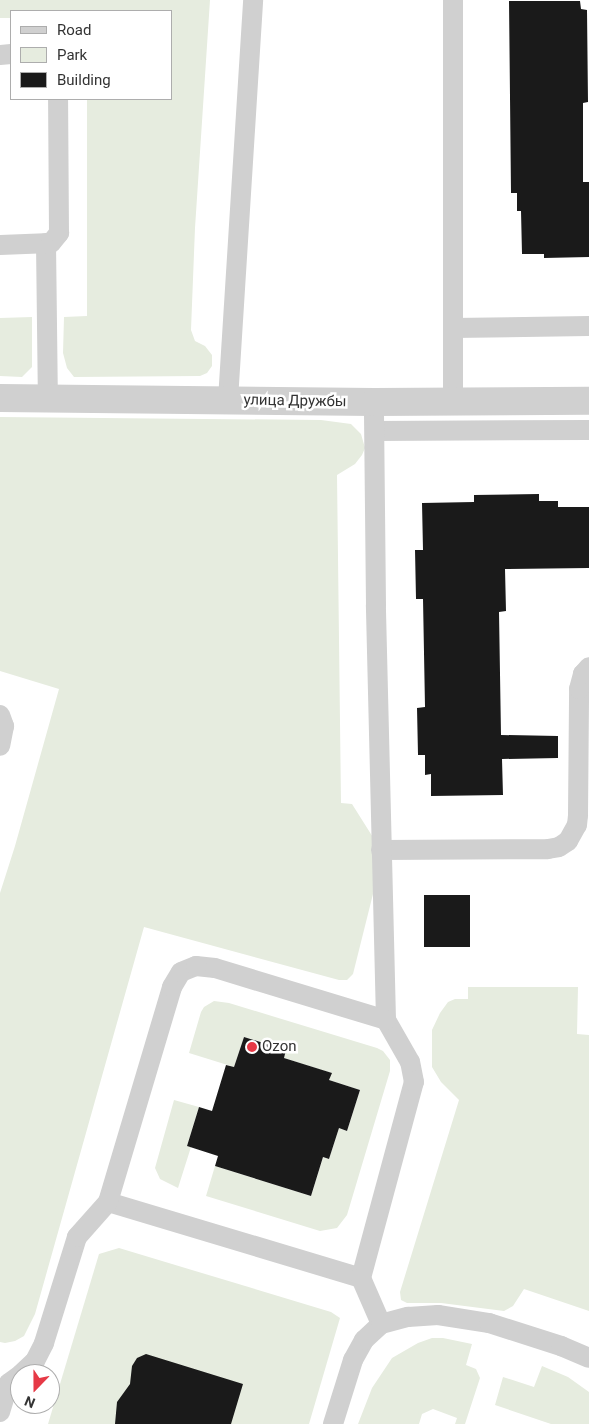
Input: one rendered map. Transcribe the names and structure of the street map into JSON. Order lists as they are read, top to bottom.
{
  "streets": {
    "street": ["улица Дружбы"]
  },
  "places": ["Ozon"],
  "legend": ["Road", "Park", "Building"],
  "north": "bottom"
}
